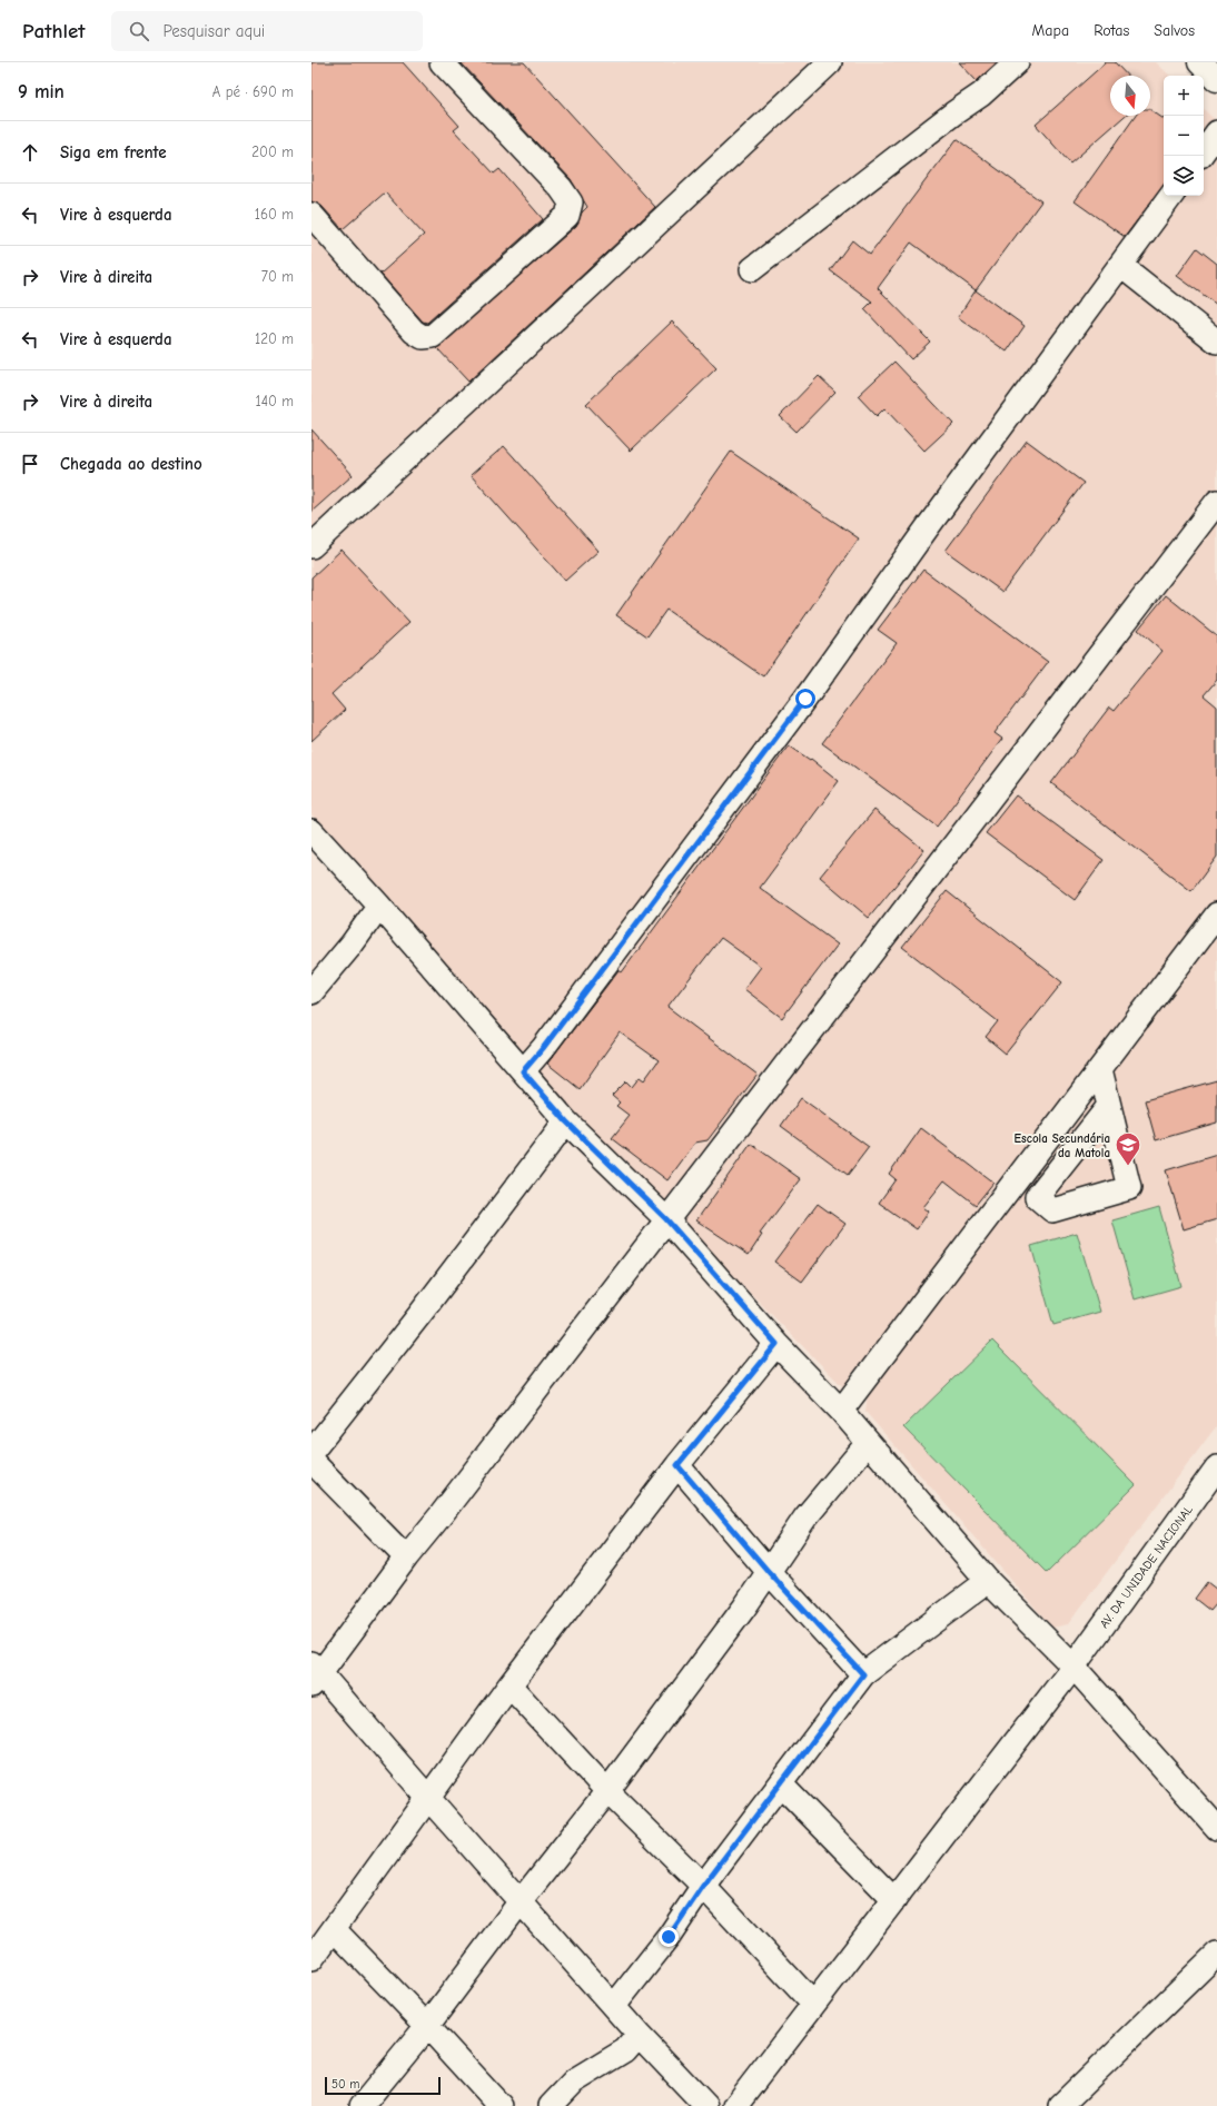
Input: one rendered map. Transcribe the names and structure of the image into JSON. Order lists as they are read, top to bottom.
{
  "streets": {
    "street": ["AV. DA UNIDADE NACIONAL"]
  },
  "places": {
    "school or university": ["Escola Secundária da Matola"]
  },
  "scale_bar": "50 m",
  "north": "bottom",
  "page": {
    "header": "Pathlet",
    "search": "Pesquisar aqui",
    "nav": ["Mapa", "Rotas", "Salvos"],
    "heading": ["9 min", "A pé · 690 m"],
    "map_buttons": ["+", "−"],
    "list": [
      ["Siga em frente", "200 m"],
      ["Vire à esquerda", "160 m"],
      ["Vire à direita", "70 m"],
      ["Vire à esquerda", "120 m"],
      ["Vire à direita", "140 m"],
      "Chegada ao destino"
    ],
    "scale": "50 m"
  }
}
